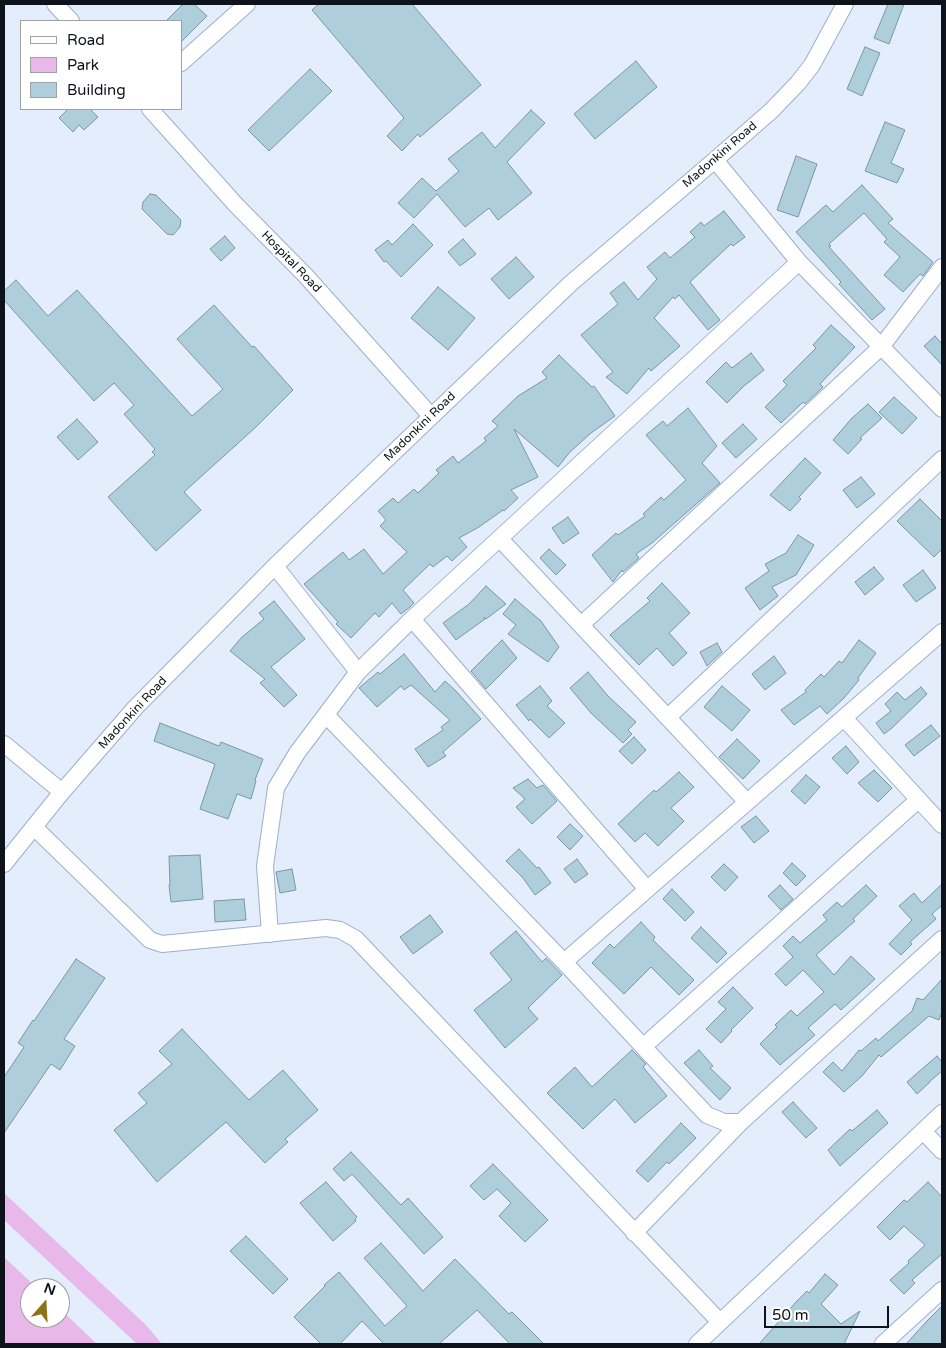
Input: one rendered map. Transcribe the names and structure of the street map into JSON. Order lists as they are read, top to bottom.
{
  "streets": {
    "street": ["Madonkini Road", "Hospital Road"]
  },
  "crossings": [
    ["Madonkini Road", "Hospital Road"]
  ],
  "legend": ["Road", "Park", "Building"],
  "scale_bar": "50 m",
  "north": "top"
}
